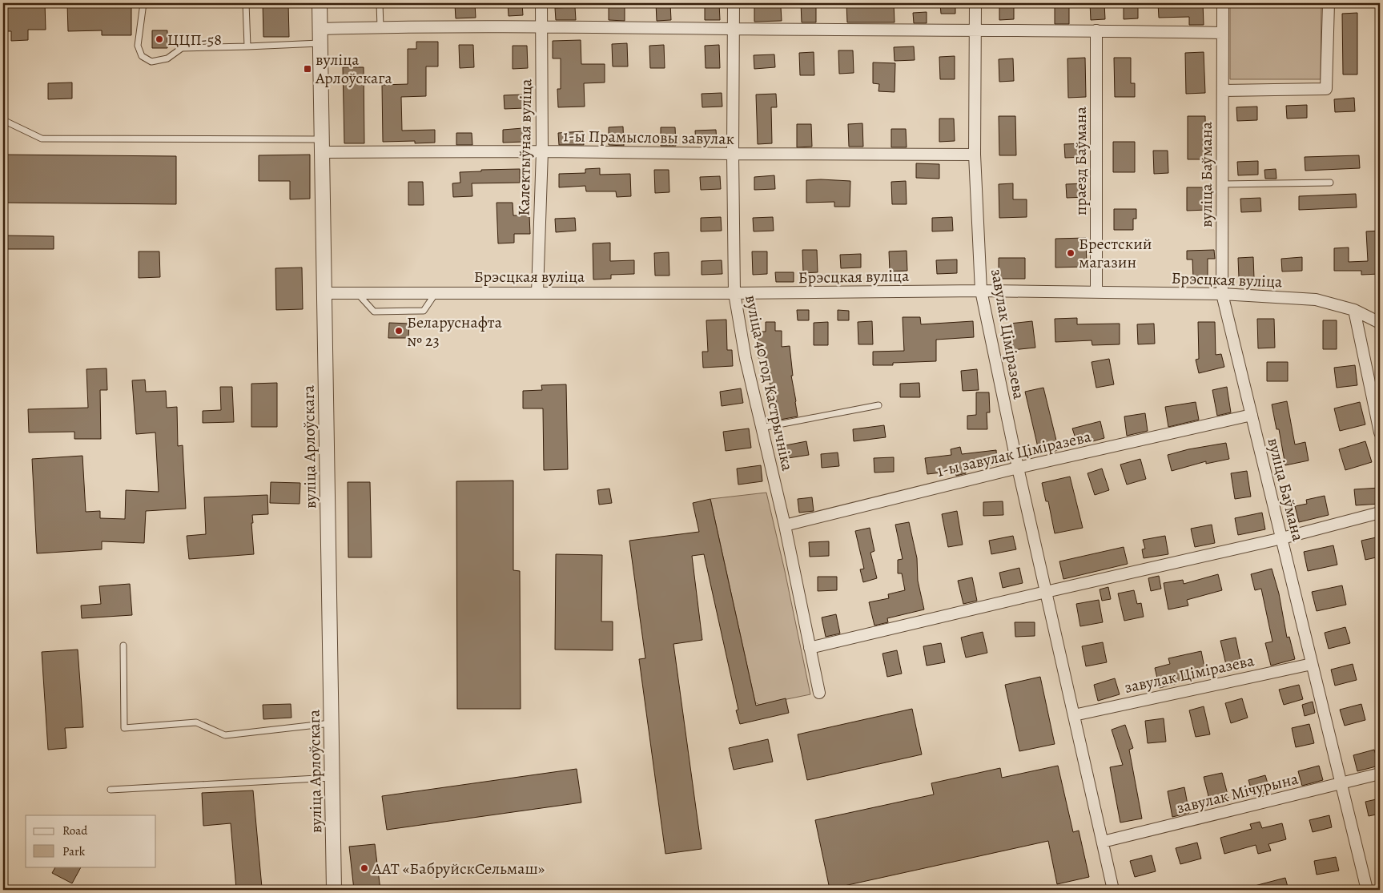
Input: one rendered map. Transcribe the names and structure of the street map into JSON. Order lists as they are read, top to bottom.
{
  "streets": {
    "street": [
      "1-ы Прамысловы завулак",
      "Калектыўная вуліца",
      "праезд Баўмана",
      "вуліца Баўмана",
      "Брэсцкая вуліца",
      "завулак Ціміразева",
      "вуліца 40 год Кастрычніка",
      "вуліца Арлоўскага",
      "1-ы завулак Ціміразева",
      "завулак Мічурына"
    ]
  },
  "crossings": [
    ["1-ы Прамысловы завулак", "Калектыўная вуліца"],
    ["1-ы Прамысловы завулак", "завулак Ціміразева"],
    ["1-ы Прамысловы завулак", "вуліца 40 год Кастрычніка"],
    ["1-ы Прамысловы завулак", "вуліца Арлоўскага"],
    ["Калектыўная вуліца", "Брэсцкая вуліца"],
    ["праезд Баўмана", "Брэсцкая вуліца"],
    ["вуліца Баўмана", "Брэсцкая вуліца"],
    ["вуліца Баўмана", "завулак Ціміразева"],
    ["вуліца Баўмана", "1-ы завулак Ціміразева"],
    ["вуліца Баўмана", "завулак Мічурына"],
    ["Брэсцкая вуліца", "завулак Ціміразева"],
    ["Брэсцкая вуліца", "вуліца 40 год Кастрычніка"],
    ["Брэсцкая вуліца", "вуліца Арлоўскага"],
    ["завулак Ціміразева", "1-ы завулак Ціміразева"],
    ["завулак Ціміразева", "завулак Мічурына"],
    ["вуліца 40 год Кастрычніка", "1-ы завулак Ціміразева"]
  ],
  "places": {
    "other": [
      "ЦЦП-58",
      "Брестский магазин",
      "Беларуснафта № 23",
      "ААТ «БабруйскСельмаш»"
    ],
    "transit": ["вуліца Арлоўскага"]
  },
  "legend": ["Road", "Park"]
}
